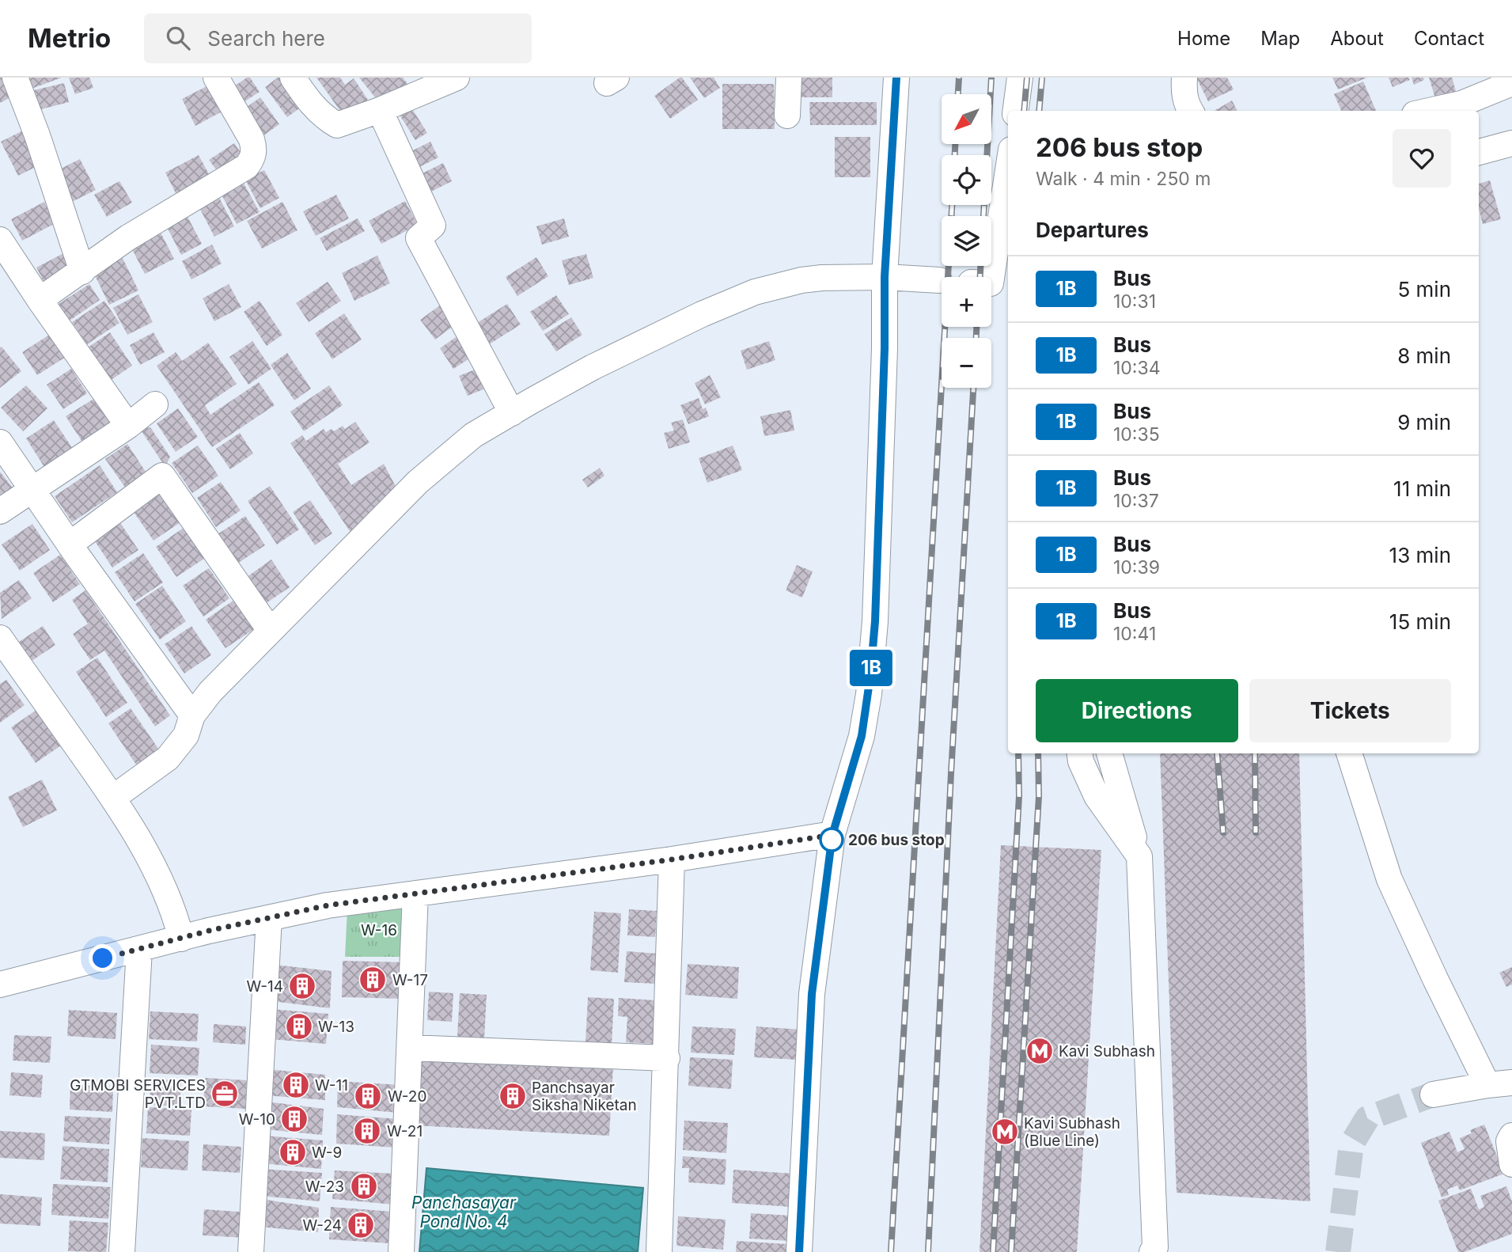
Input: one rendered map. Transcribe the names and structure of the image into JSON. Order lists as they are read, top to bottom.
{
  "water": ["Panchasayar Pond No. 4"],
  "parks": ["W-16"],
  "places": {
    "other": ["206 bus stop"],
    "building": [
      "W-17",
      "W-14",
      "W-13",
      "W-11",
      "W-20",
      "Panchsayar Siksha Niketan",
      "W-10",
      "W-21",
      "W-9",
      "W-23",
      "W-24"
    ],
    "metro station": ["Kavi Subhash", "Kavi Subhash (Blue Line)"],
    "office": ["GTMOBI SERVICES PVT.LTD"]
  },
  "lines": ["bus line 1B"],
  "north": "bottom left",
  "page": {
    "header": "Metrio",
    "search": "Search here",
    "nav": [
      "Home",
      "Map",
      "About",
      "Contact"
    ],
    "on_map": "1B",
    "map_buttons": ["+", "−"],
    "heading": [
      ["206 bus stop", "Walk · 4 min · 250 m"],
      "Departures"
    ],
    "list": [
      {
        "mark": "1B",
        "name": "Bus",
        "note": "10:31",
        "value": "5 min"
      },
      {
        "mark": "1B",
        "name": "Bus",
        "note": "10:34",
        "value": "8 min"
      },
      {
        "mark": "1B",
        "name": "Bus",
        "note": "10:35",
        "value": "9 min"
      },
      {
        "mark": "1B",
        "name": "Bus",
        "note": "10:37",
        "value": "11 min"
      },
      {
        "mark": "1B",
        "name": "Bus",
        "note": "10:39",
        "value": "13 min"
      },
      {
        "mark": "1B",
        "name": "Bus",
        "note": "10:41",
        "value": "15 min"
      }
    ],
    "buttons": ["Directions", "Tickets"]
  }
}
